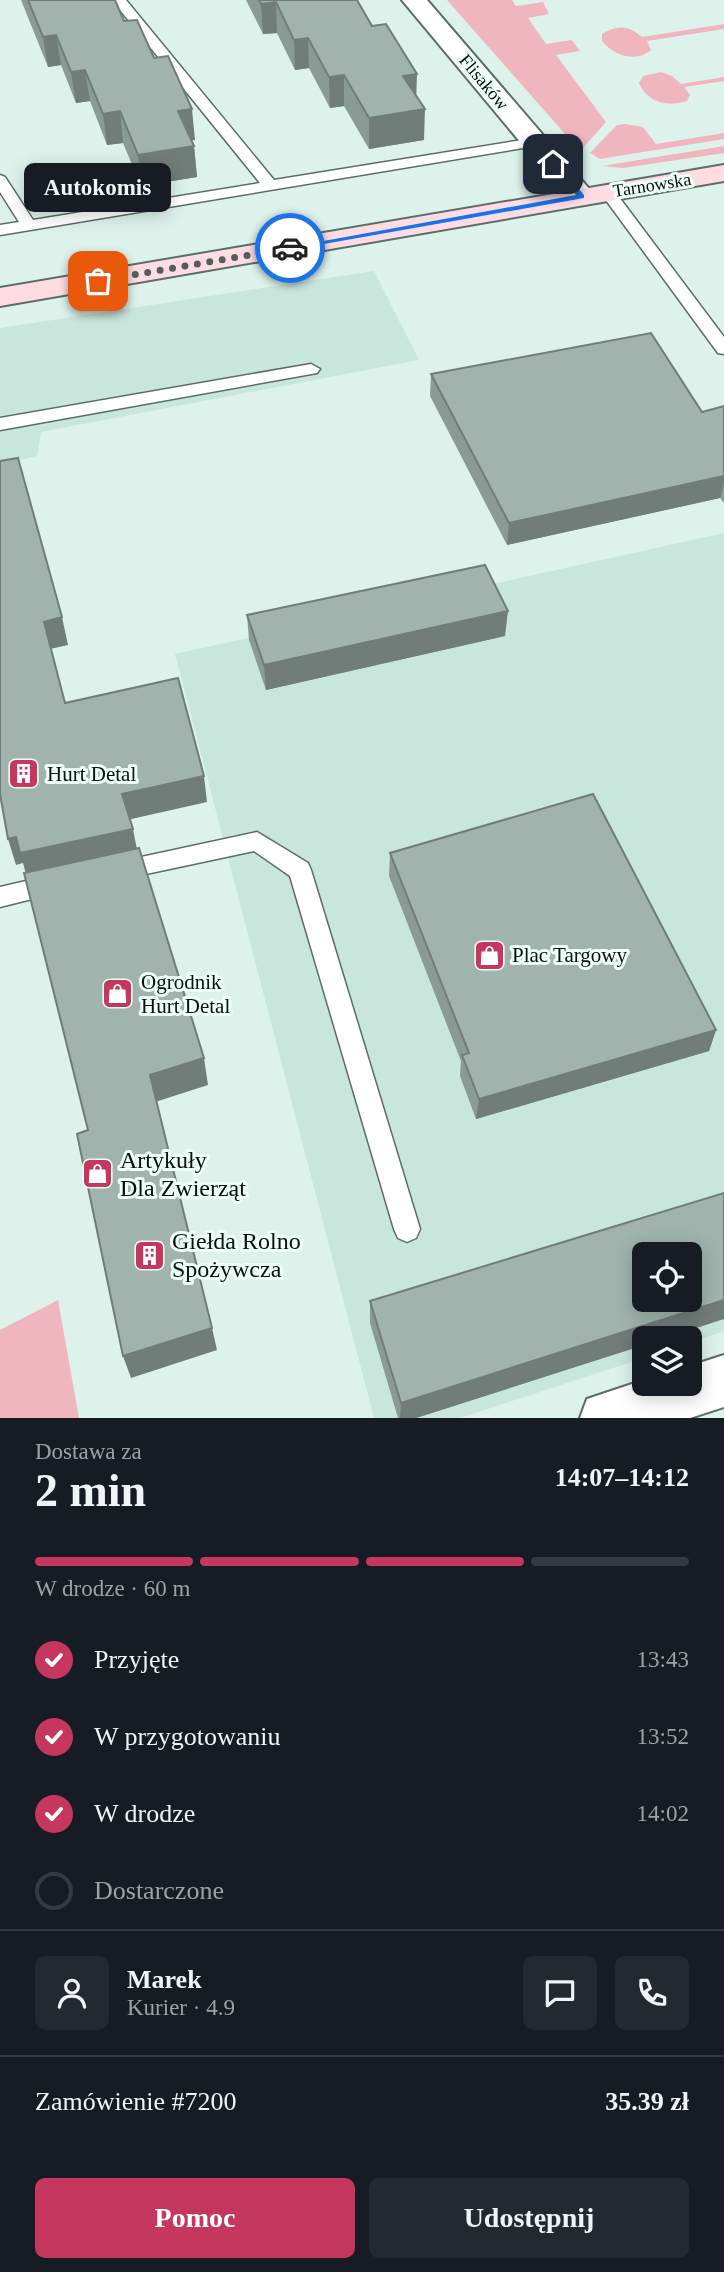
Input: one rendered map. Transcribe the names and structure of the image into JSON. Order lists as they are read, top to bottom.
{
  "streets": {
    "main road": ["Tarnowska"],
    "street": ["Flisaków"]
  },
  "crossings": [
    ["Flisaków", "Tarnowska"]
  ],
  "places": {
    "other": ["Autokomis"],
    "building": ["Hurt Detal", "Giełda Rolno Spożywcza"],
    "shop": ["Plac Targowy", "Ogrodnik Hurt Detal", "Artykuły Dla Zwierząt"]
  },
  "page": {
    "bubble": "Autokomis",
    "heading": ["2 min", "Dostawa za", "14:07–14:12"],
    "panel": [
      "Marek",
      "Kurier · 4.9",
      "Zamówienie #7200",
      "35.39 zł"
    ],
    "bar": "W drodze · 60 m",
    "list": [
      ["Przyjęte", "13:43"],
      ["W przygotowaniu", "13:52"],
      ["W drodze", "14:02"],
      "Dostarczone"
    ],
    "buttons": ["Pomoc", "Udostępnij"]
  }
}
